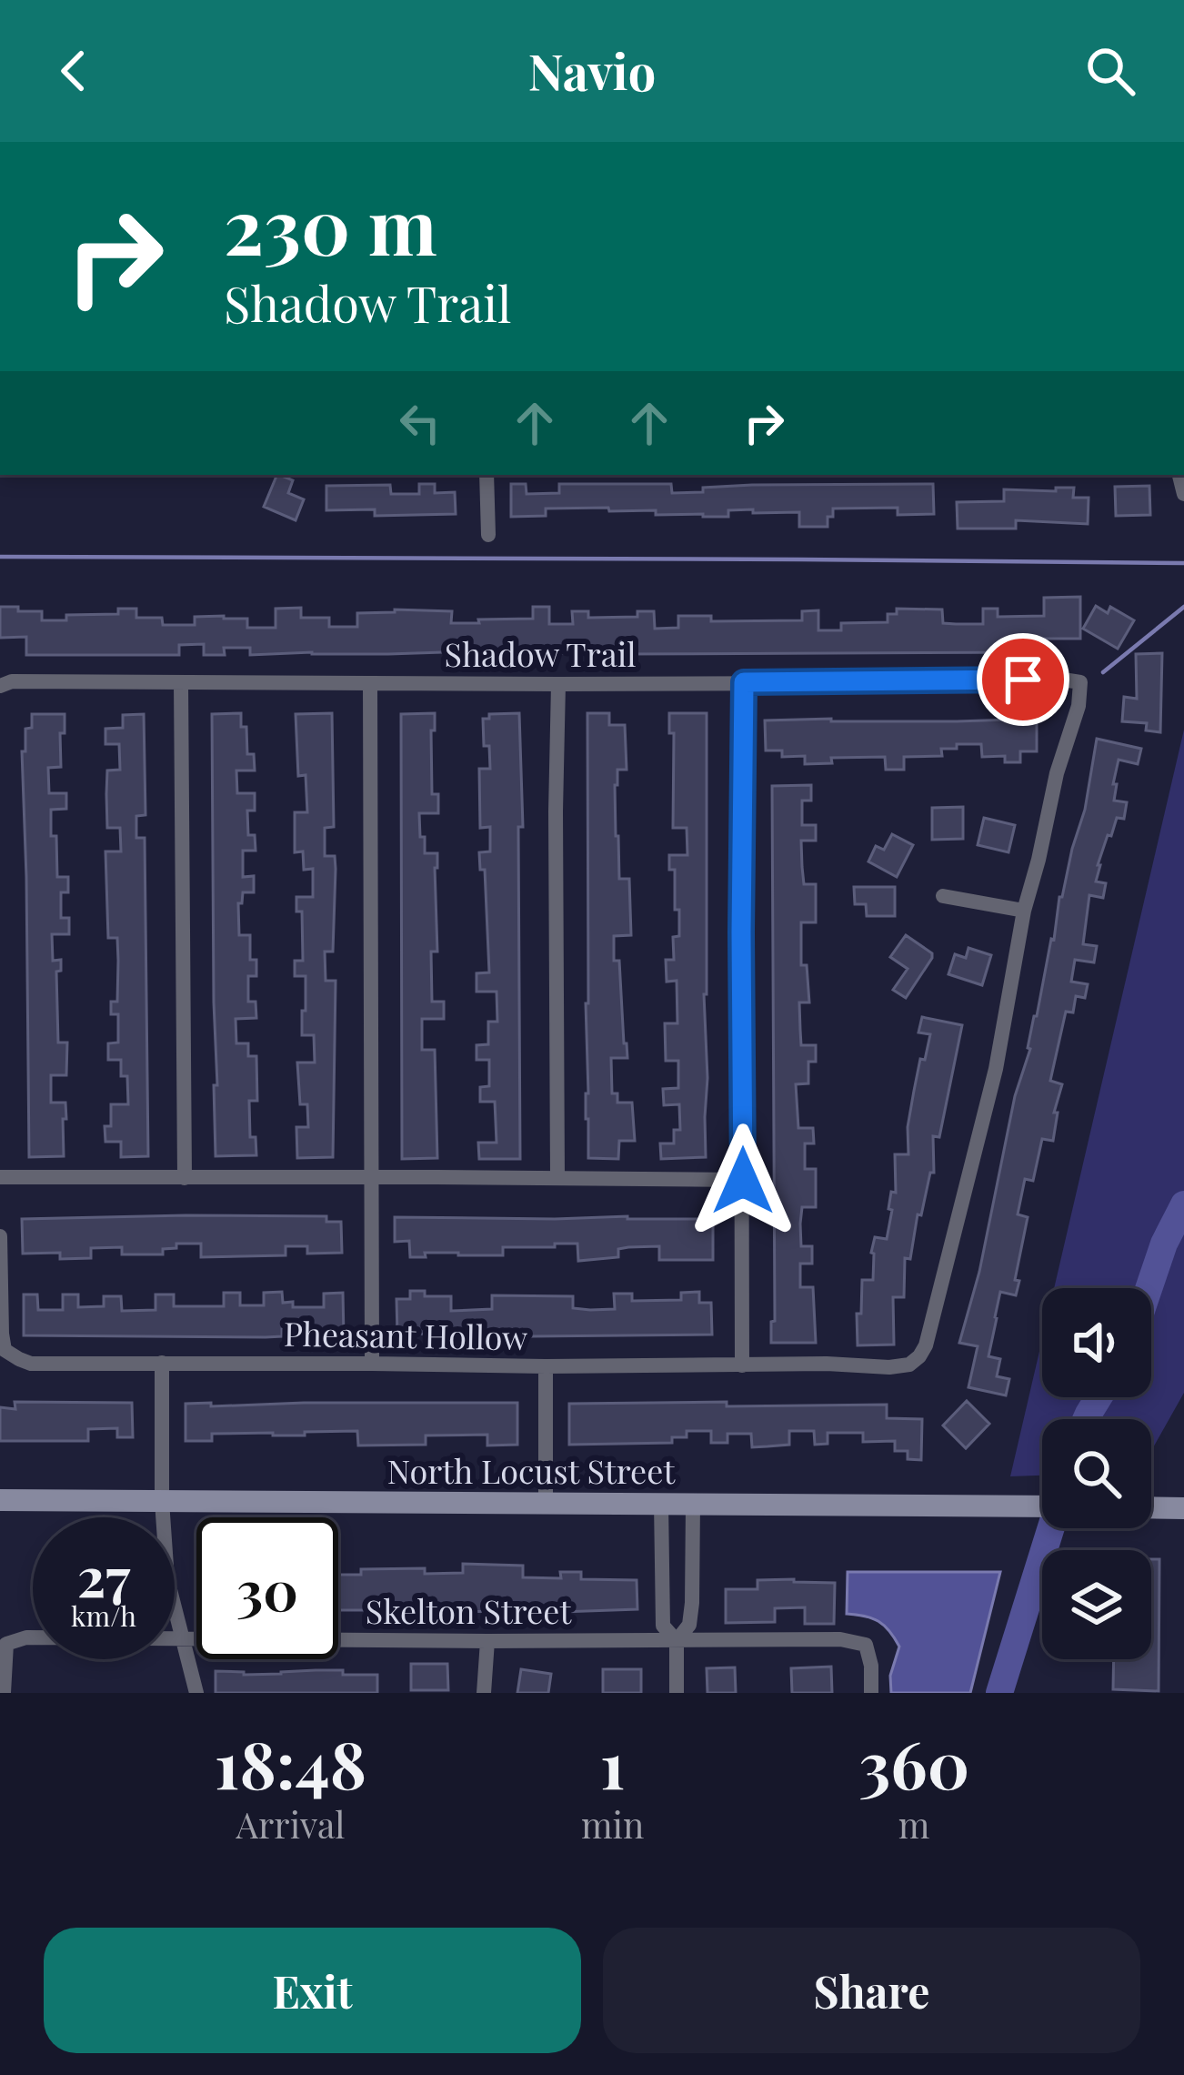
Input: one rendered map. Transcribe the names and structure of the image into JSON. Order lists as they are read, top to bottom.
{
  "streets": {
    "main road": ["North Locust Street"],
    "street": ["Shadow Trail", "Pheasant Hollow", "Skelton Street"]
  },
  "crossings": [
    ["Shadow Trail", "Pheasant Hollow"]
  ],
  "page": {
    "header": "Navio",
    "turn": ["230 m", "Shadow Trail"],
    "speed": "27 km/h",
    "limit": "30",
    "eta": [
      "18:48",
      "Arrival",
      "1",
      "min",
      "360",
      "m"
    ],
    "buttons": ["Exit", "Share"]
  }
}
